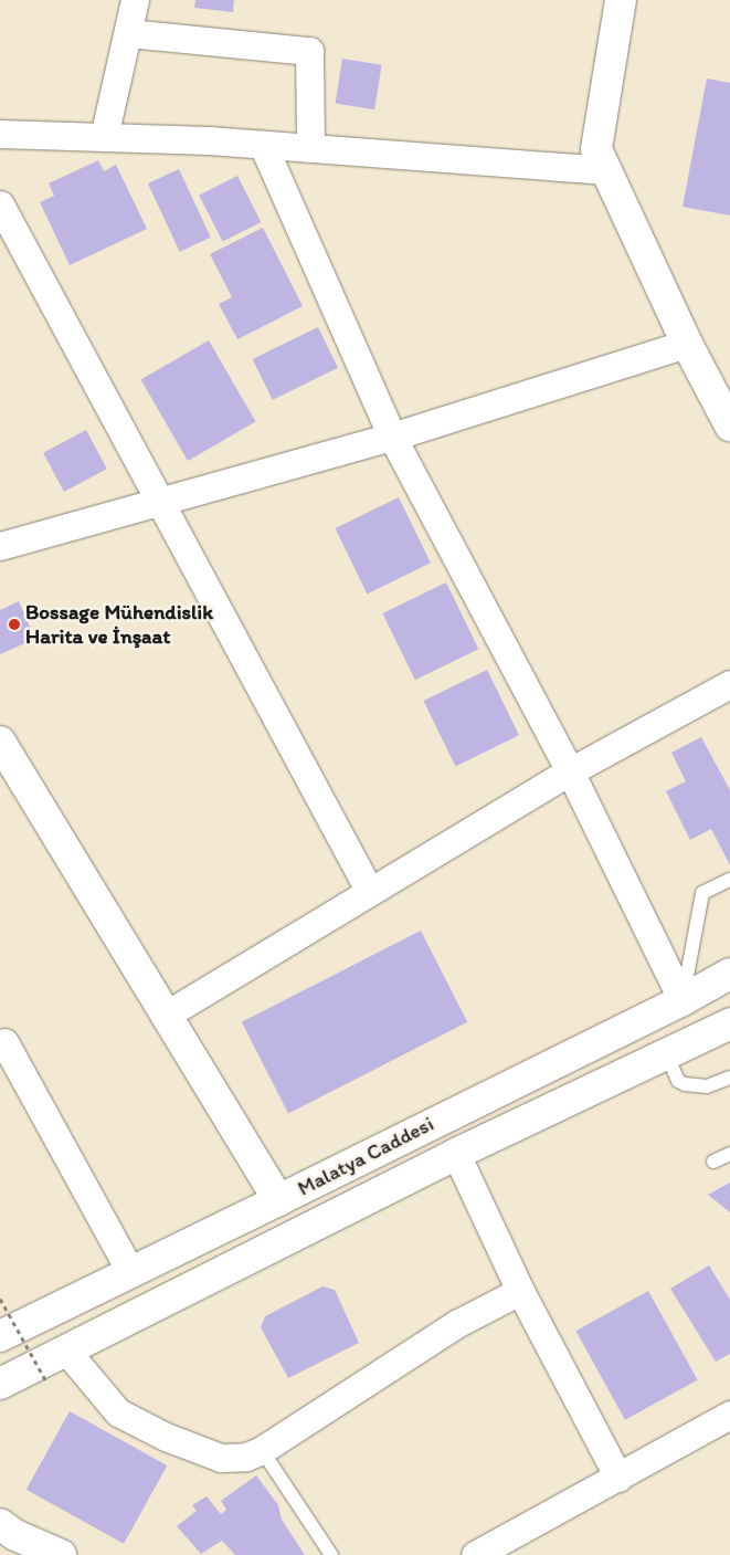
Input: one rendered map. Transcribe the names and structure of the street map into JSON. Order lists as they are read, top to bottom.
{
  "streets": {
    "main road": ["Malatya Caddesi"]
  },
  "places": ["Bossage Mühendislik Harita ve İnşaat"]
}
